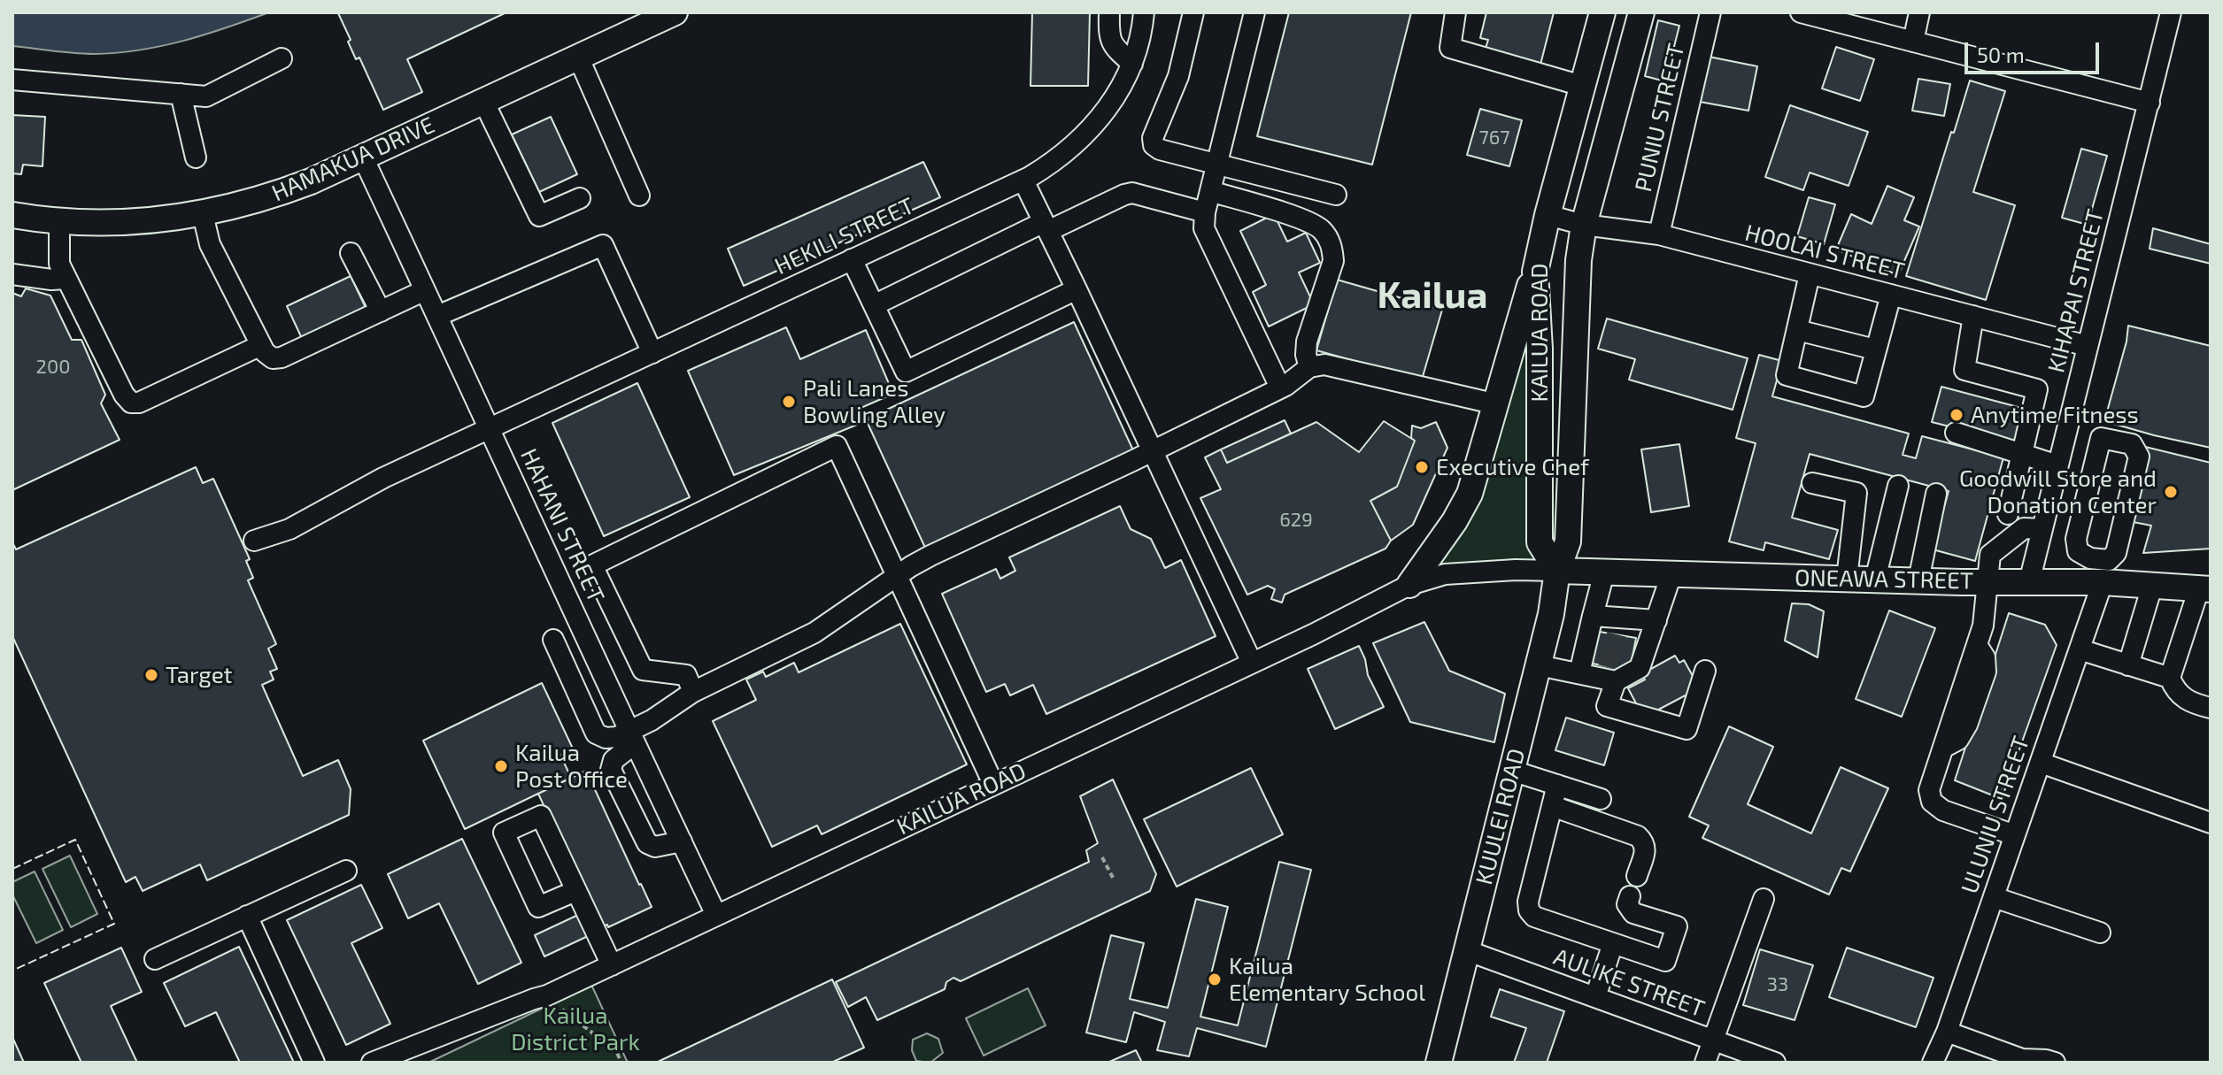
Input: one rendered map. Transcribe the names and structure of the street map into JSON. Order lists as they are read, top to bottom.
{
  "streets": {
    "main road": [
      "HAMAKUA DRIVE",
      "KAILUA ROAD",
      "ONEAWA STREET",
      "KUULEI ROAD"
    ],
    "street": [
      "PUNIU STREET",
      "HEKILI STREET",
      "HOOLAI STREET",
      "KIHAPAI STREET",
      "HAHANI STREET",
      "ULUNIU STREET",
      "AULIKE STREET"
    ]
  },
  "crossings": [
    ["PUNIU STREET", "HOOLAI STREET"],
    ["HAMAKUA DRIVE", "HAHANI STREET"],
    ["HEKILI STREET", "HAHANI STREET"],
    ["HOOLAI STREET", "KIHAPAI STREET"],
    ["HOOLAI STREET", "KAILUA ROAD"],
    ["KIHAPAI STREET", "ONEAWA STREET"],
    ["KAILUA ROAD", "HAHANI STREET"],
    ["KAILUA ROAD", "ONEAWA STREET"],
    ["KAILUA ROAD", "KUULEI ROAD"],
    ["ONEAWA STREET", "ULUNIU STREET"],
    ["ONEAWA STREET", "KUULEI ROAD"],
    ["KUULEI ROAD", "AULIKE STREET"]
  ],
  "districts": ["Kailua"],
  "parks": ["Kailua District Park"],
  "places": [
    "Pali Lanes Bowling Alley",
    "Anytime Fitness",
    "Executive Chef",
    "Goodwill Store and Donation Center",
    "Target",
    "Kailua Post Office",
    "Kailua Elementary School"
  ],
  "house_numbers": [
    "767",
    "200",
    "629",
    "33"
  ],
  "scale_bar": "50 m"
}
